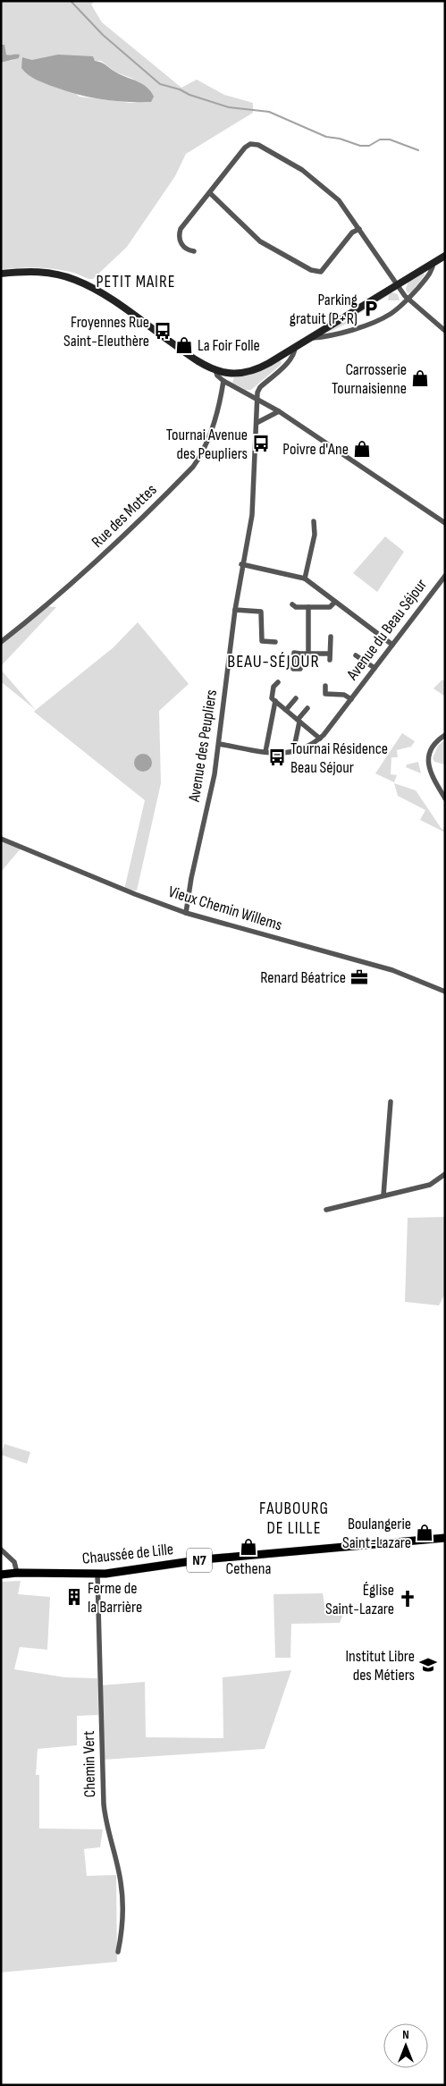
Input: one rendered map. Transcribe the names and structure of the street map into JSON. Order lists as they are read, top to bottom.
{
  "streets": {
    "main road": ["Chaussée de Lille", "N7"],
    "street": [
      "Rue des Mottes",
      "Avenue du Beau Séjour",
      "Avenue des Peupliers",
      "Vieux Chemin Willems",
      "Chemin Vert"
    ]
  },
  "crossings": [
    ["Avenue du Beau Séjour", "Avenue des Peupliers"],
    ["Avenue des Peupliers", "Vieux Chemin Willems"],
    ["Chaussée de Lille", "Chemin Vert"]
  ],
  "districts": ["PETIT MAIRE", "BEAU-SÉJOUR", "FAUBOURG DE LILLE"],
  "places": {
    "parking": ["Parking gratuit (P+R)"],
    "bus stop": ["Froyennes Rue Saint-Eleuthère", "Tournai Avenue des Peupliers", "Tournai Résidence Beau Séjour"],
    "shop": [
      "La Foir Folle",
      "Carrosserie Tournaisienne",
      "Poivre d'Ane",
      "Boulangerie Saint-Lazare",
      "Cethena"
    ],
    "office": ["Renard Béatrice"],
    "building": ["Ferme de la Barrière"],
    "church": ["Église Saint-Lazare"],
    "school or university": ["Institut Libre des Métiers"]
  },
  "north": "top"
}
